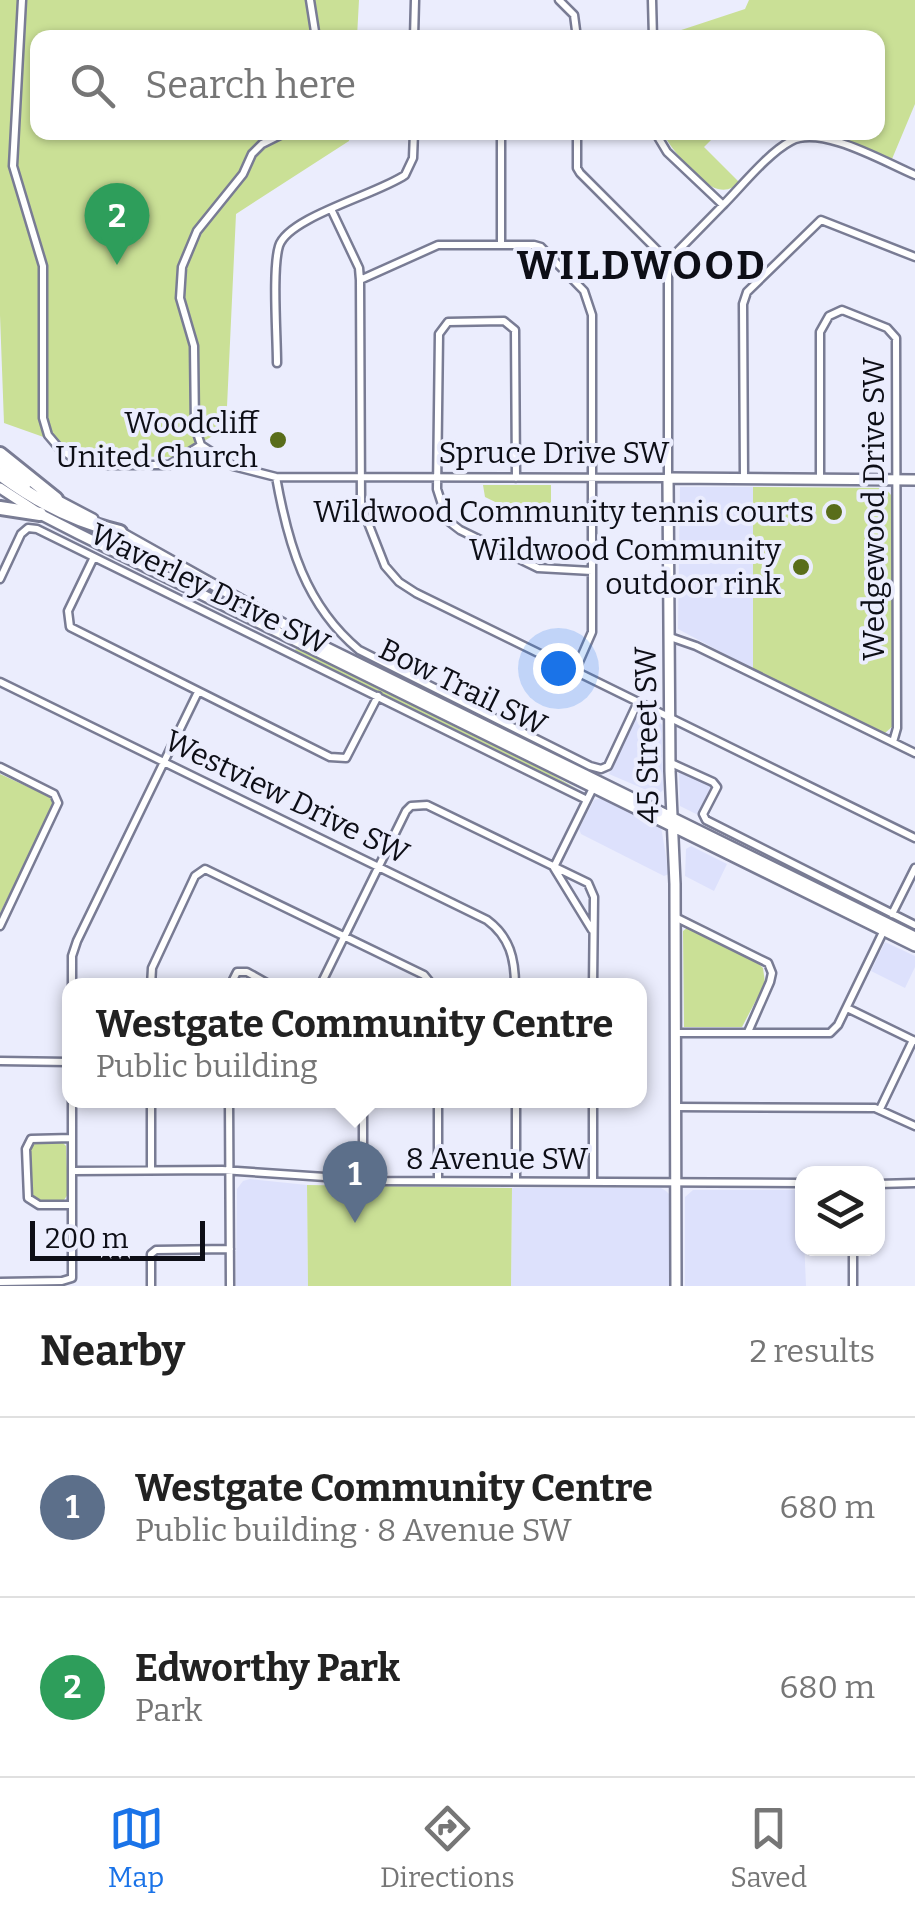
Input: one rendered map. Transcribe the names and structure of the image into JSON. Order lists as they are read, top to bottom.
{
  "streets": {
    "main road": ["Spruce Drive SW", "Bow Trail SW", "45 Street SW"],
    "street": [
      "Wedgewood Drive SW",
      "Waverley Drive SW",
      "Westview Drive SW",
      "8 Avenue SW"
    ]
  },
  "crossings": [
    ["Spruce Drive SW", "Wedgewood Drive SW"],
    ["Spruce Drive SW", "45 Street SW"],
    ["Bow Trail SW", "45 Street SW"],
    ["45 Street SW", "8 Avenue SW"]
  ],
  "districts": ["WILDWOOD"],
  "places": ["Woodcliff United Church", "Wildwood Community tennis courts", "Wildwood Community outdoor rink"],
  "scale_bar": "200 m",
  "page": {
    "search": "Search here",
    "pins": ["2", "1"],
    "popup": ["Westgate Community Centre", "Public building"],
    "scale": "200 m",
    "heading": ["Nearby", "2 results"],
    "list": [
      {
        "mark": "1",
        "name": "Westgate Community Centre",
        "note": "Public building · 8 Avenue SW",
        "value": "680 m"
      },
      {
        "mark": "2",
        "name": "Edworthy Park",
        "note": "Park",
        "value": "680 m"
      }
    ],
    "nav": ["Map", "Directions", "Saved"]
  }
}
